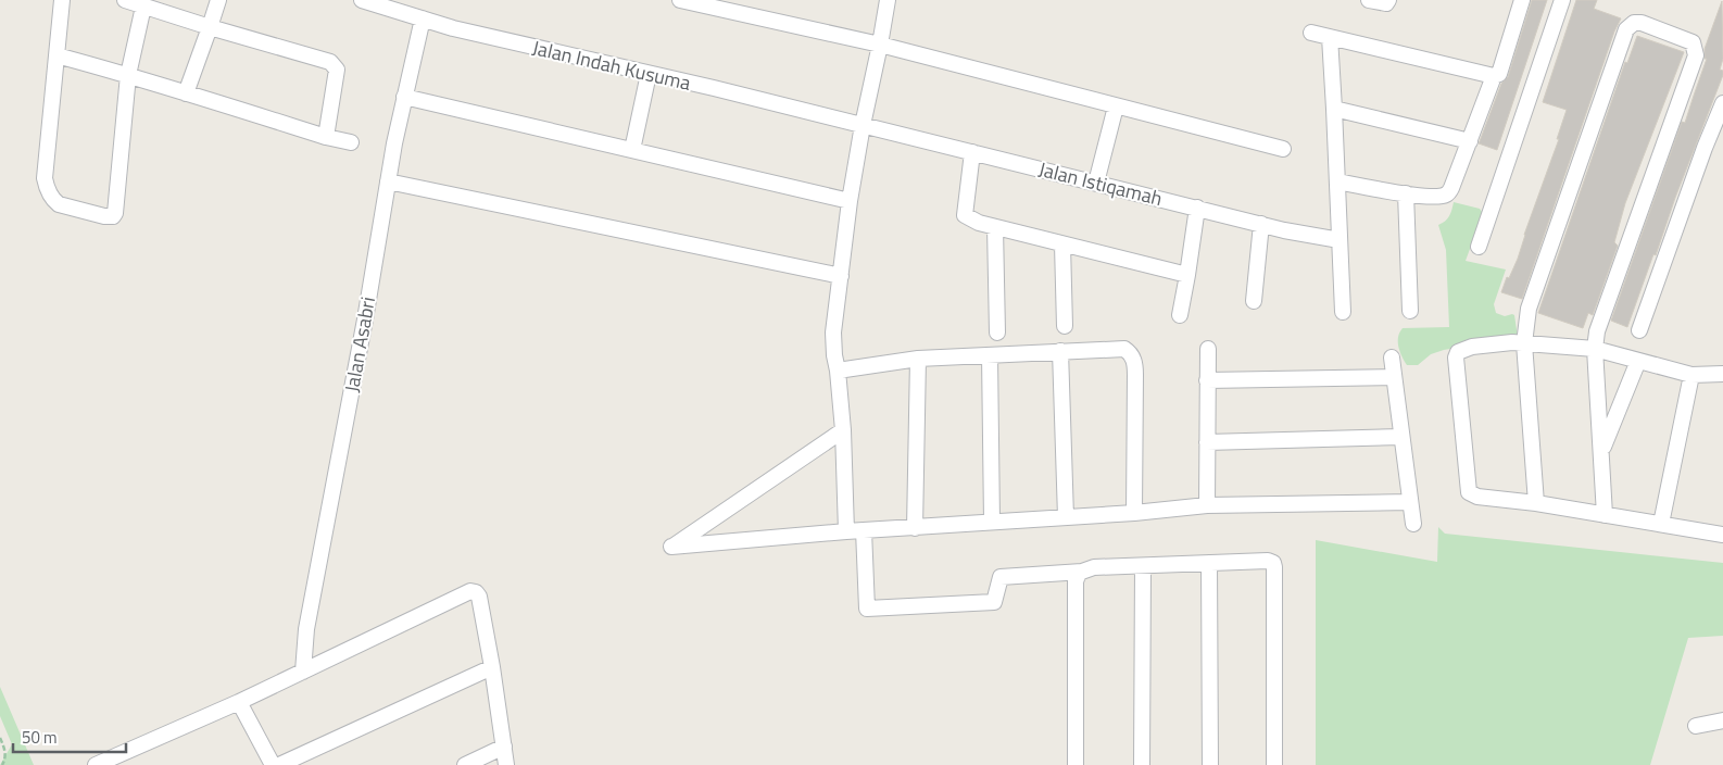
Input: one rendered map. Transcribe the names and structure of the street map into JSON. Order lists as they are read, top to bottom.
{
  "streets": {
    "street": ["Jalan Indah Kusuma", "Jalan Istiqamah", "Jalan Asabri"]
  },
  "crossings": [
    ["Jalan Indah Kusuma", "Jalan Istiqamah"],
    ["Jalan Indah Kusuma", "Jalan Asabri"]
  ],
  "scale_bar": "50 m"
}
